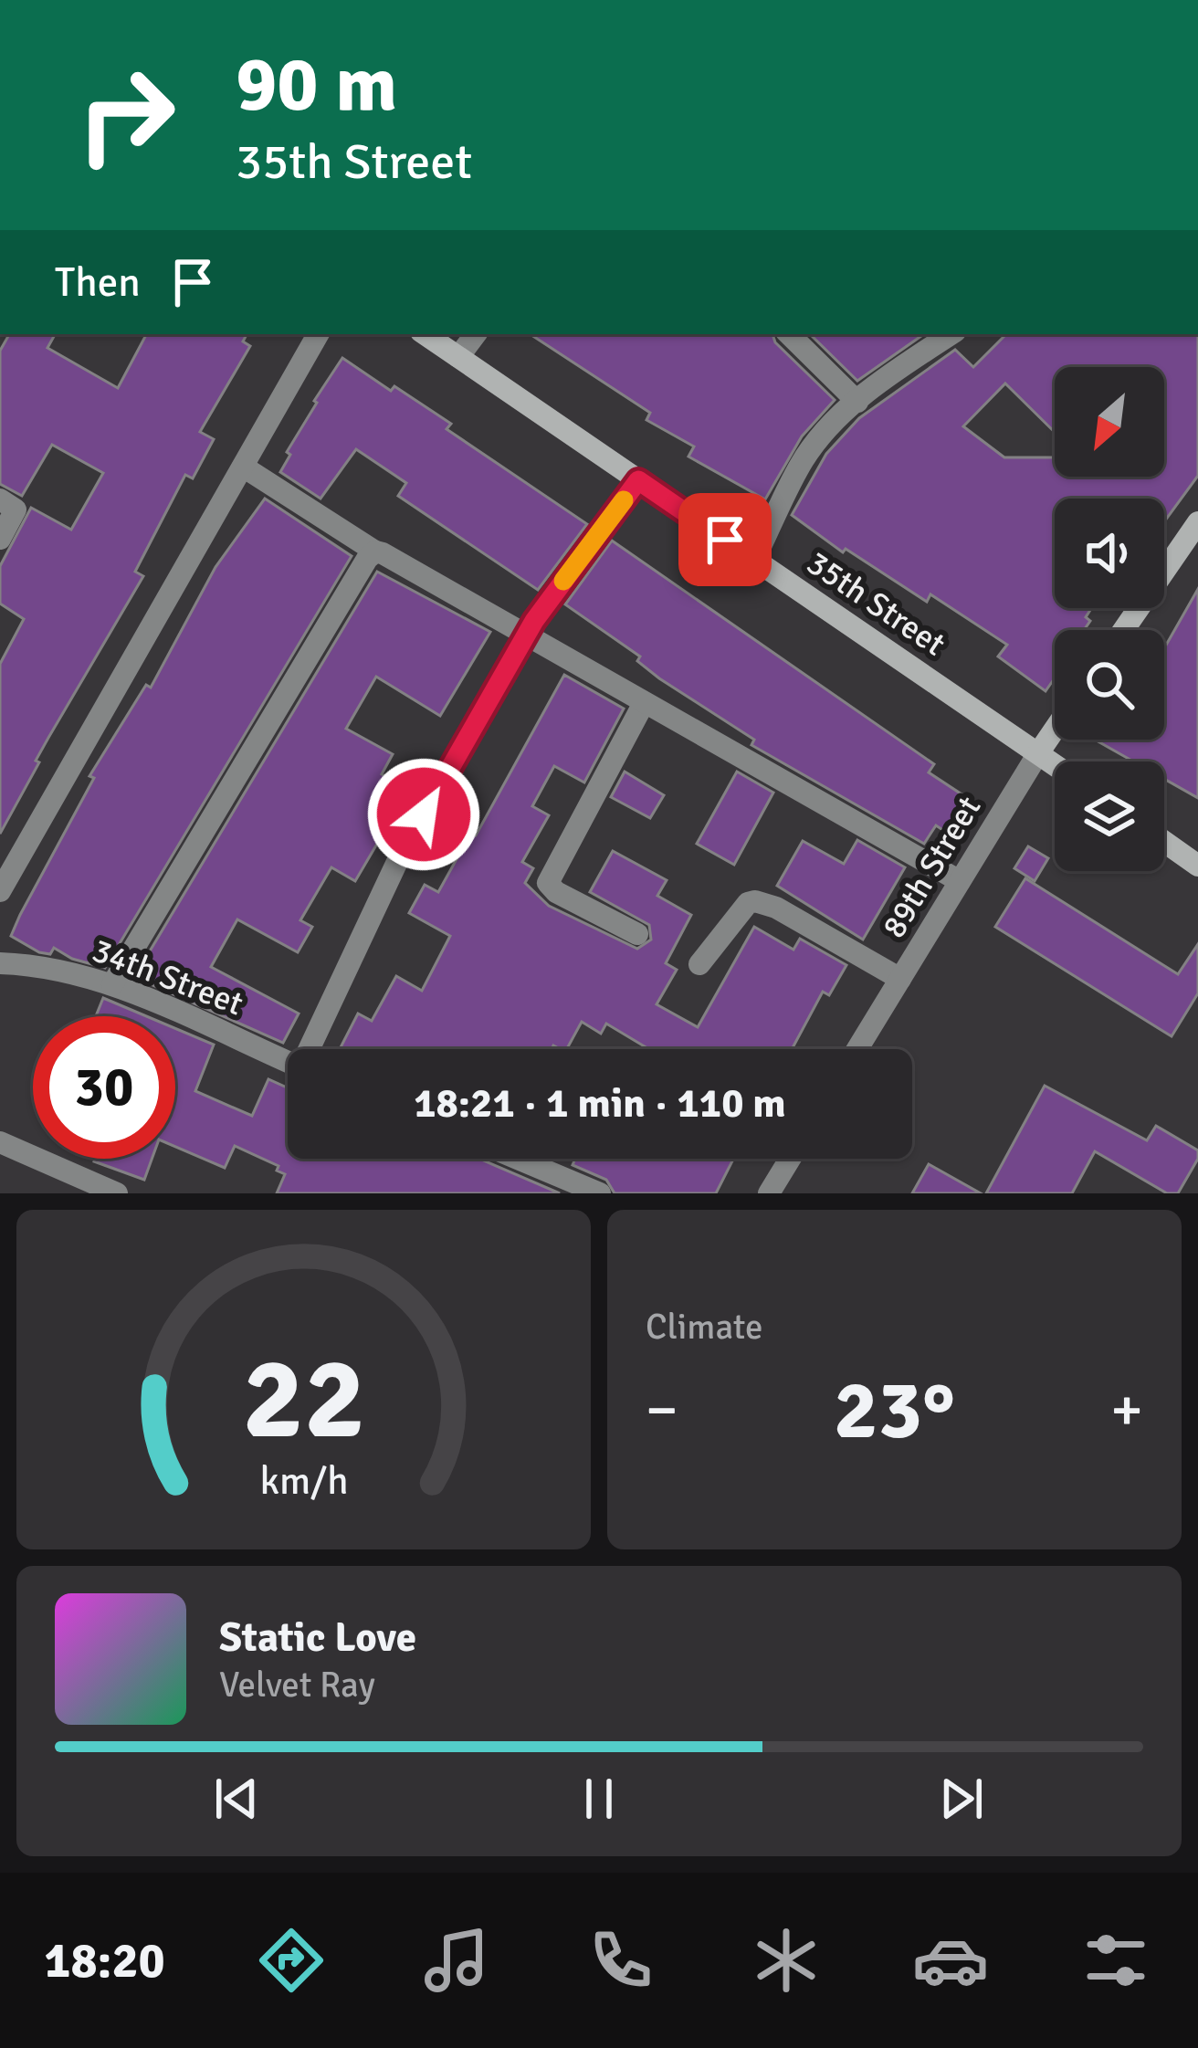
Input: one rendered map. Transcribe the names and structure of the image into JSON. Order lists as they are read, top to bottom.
{
  "streets": {
    "main road": ["35th Street", "89th Street"],
    "street": ["34th Street"]
  },
  "crossings": [
    ["35th Street", "89th Street"]
  ],
  "north": "bottom left",
  "page": {
    "turn": ["90 m", "35th Street"],
    "then": "Then",
    "limit": "30",
    "trip": "18:21 · 1 min · 110 m",
    "tile": "Climate",
    "heat": ["−", "23°", "+"],
    "song": ["Static Love", "Velvet Ray"],
    "tabs": "18:20",
    "gauge": ["22", "km/h"]
  }
}
